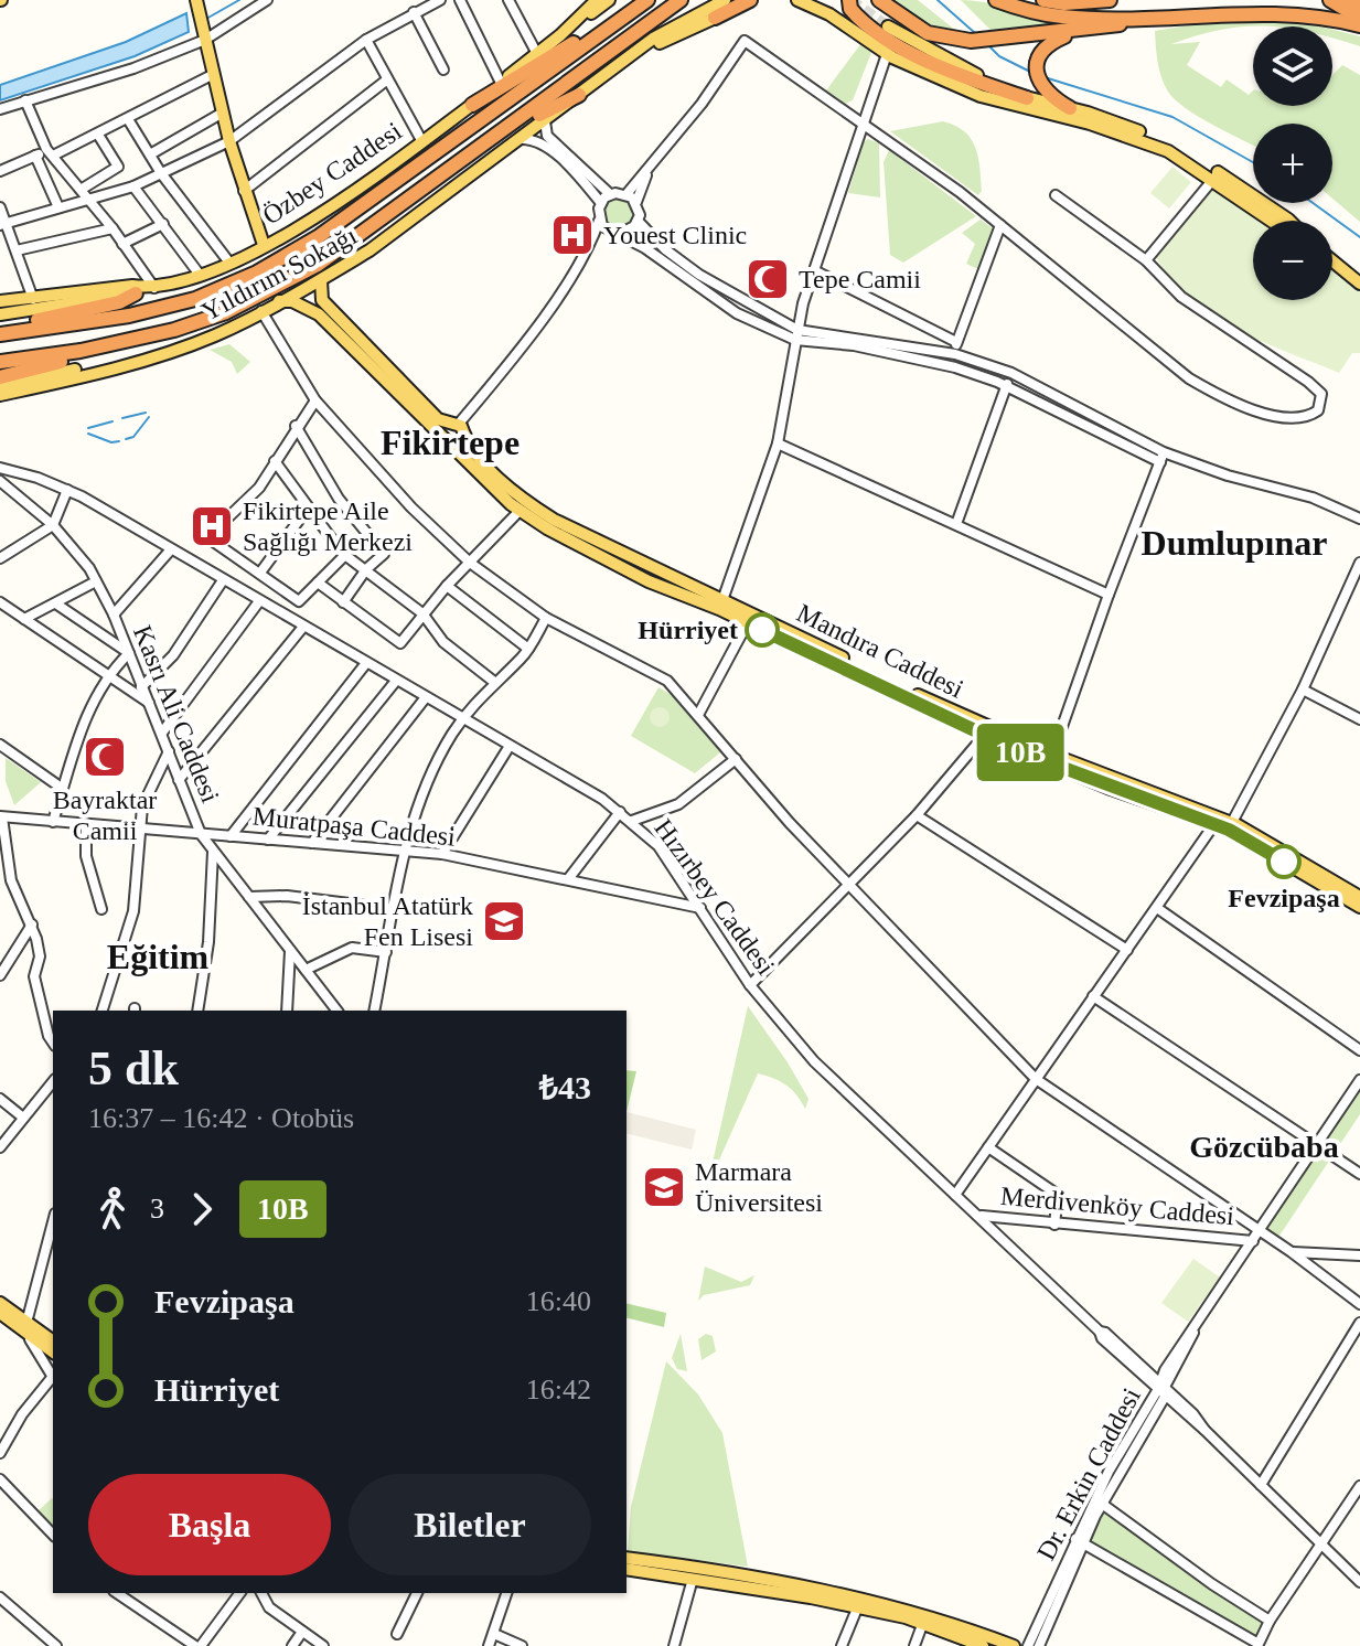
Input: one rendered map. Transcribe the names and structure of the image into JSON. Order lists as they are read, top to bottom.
{
  "streets": {
    "main road": ["Özbey Caddesi", "Yıldırım Sokağı", "Mandıra Caddesi"],
    "street": [
      "Kasrı Ali Caddesi",
      "Muratpaşa Caddesi",
      "Hızırbey Caddesi",
      "Merdivenköy Caddesi",
      "Dr. Erkin Caddesi"
    ]
  },
  "crossings": [
    ["Yıldırım Sokağı", "Mandıra Caddesi"],
    ["Yıldırım Sokağı", "Merdivenköy Caddesi"],
    ["Kasrı Ali Caddesi", "Muratpaşa Caddesi"],
    ["Muratpaşa Caddesi", "Hızırbey Caddesi"],
    ["Hızırbey Caddesi", "Dr. Erkin Caddesi"],
    ["Merdivenköy Caddesi", "Dr. Erkin Caddesi"]
  ],
  "districts": [
    "Fikirtepe",
    "Dumlupınar",
    "Eğitim",
    "Gözcübaba"
  ],
  "places": {
    "hospital": ["Youest Clinic", "Fikirtepe Aile Sağlığı Merkezi"],
    "mosque": ["Tepe Camii", "Bayraktar Camii"],
    "other": ["Hürriyet", "Fevzipaşa"],
    "school or university": ["İstanbul Atatürk Fen Lisesi", "Marmara Üniversitesi"]
  },
  "lines": ["bus line 10B"],
  "page": {
    "on_map": "10B",
    "map_buttons": ["+", "−"],
    "heading": ["5 dk", "16:37 – 16:42 · Otobüs", "₺43"],
    "legs": ["3", "10B"],
    "list": [
      {
        "name": "Fevzipaşa",
        "value": "16:40"
      },
      {
        "name": "Hürriyet",
        "value": "16:42"
      }
    ],
    "buttons": ["Başla", "Biletler"]
  }
}
